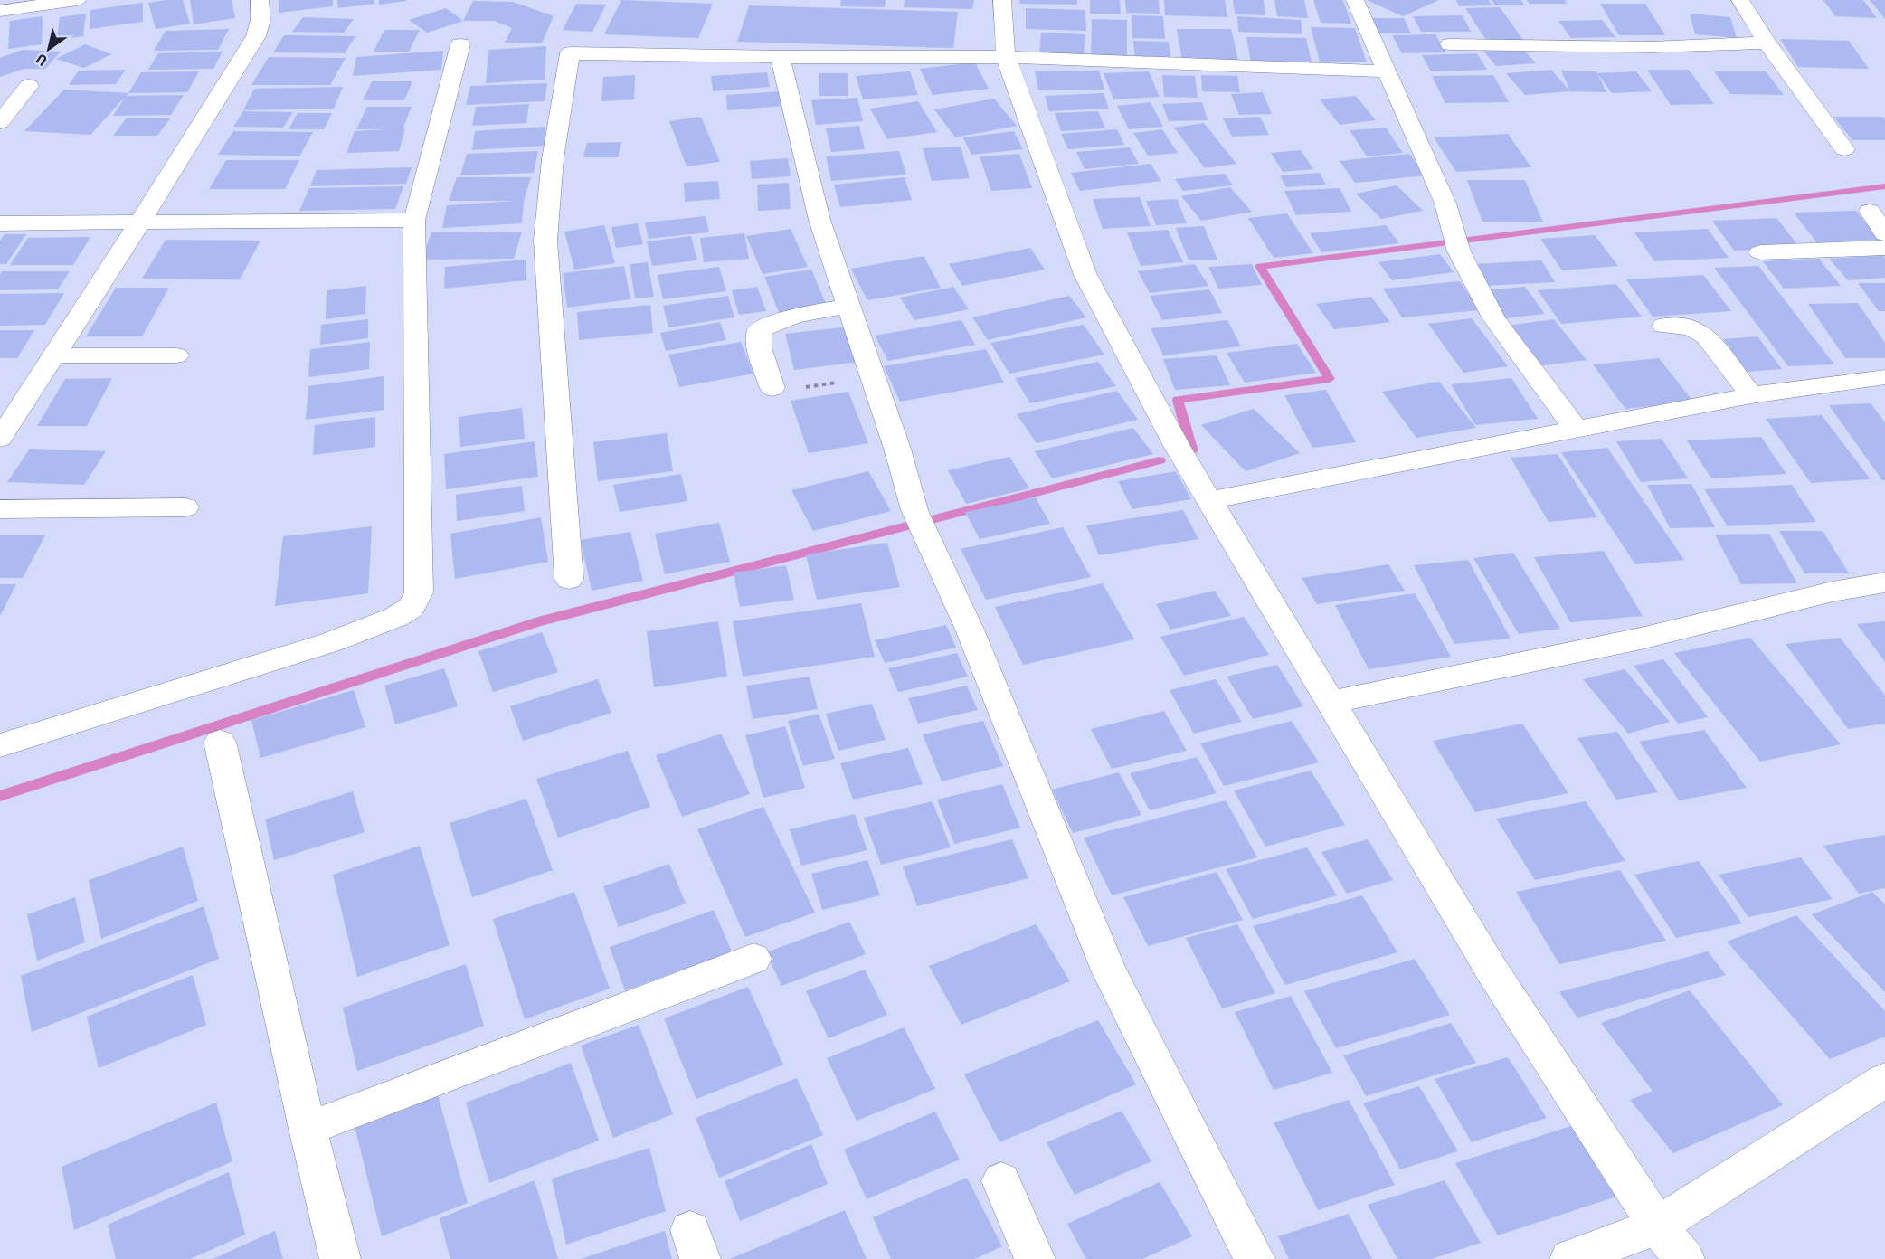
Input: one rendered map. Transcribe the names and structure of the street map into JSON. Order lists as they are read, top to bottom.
{
  "north": "bottom left"
}
